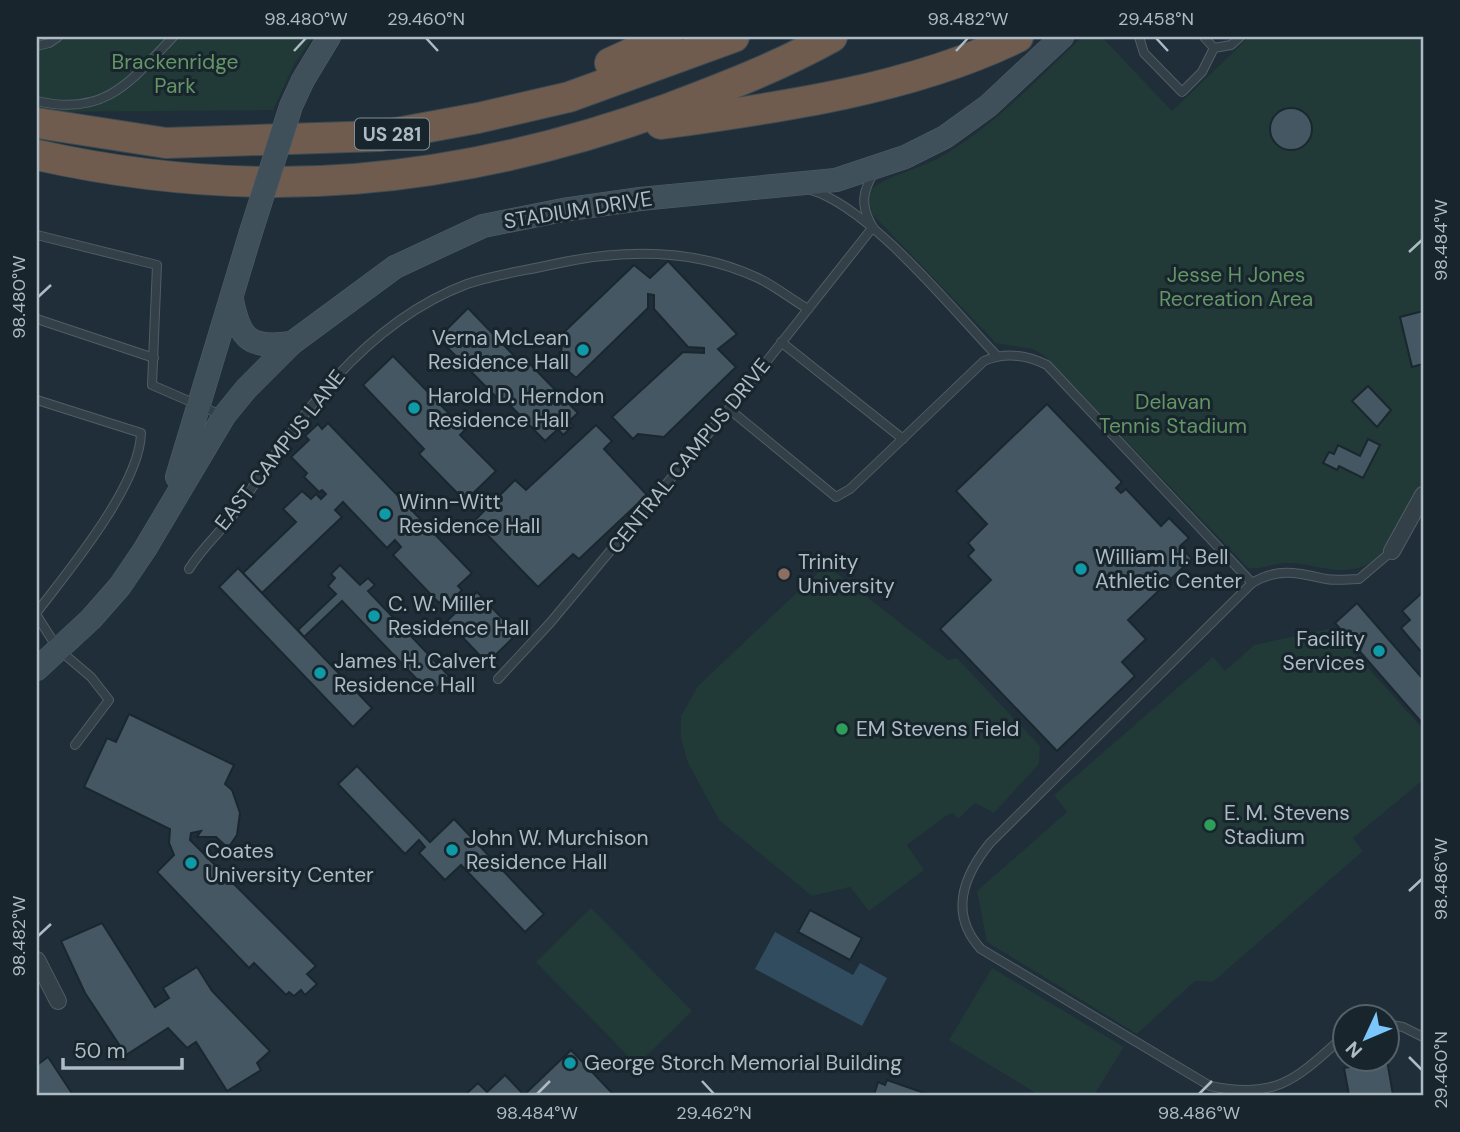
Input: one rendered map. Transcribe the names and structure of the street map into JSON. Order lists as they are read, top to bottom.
{
  "streets": {
    "highway": ["US 281"],
    "main road": ["STADIUM DRIVE"],
    "lane": ["EAST CAMPUS LANE", "CENTRAL CAMPUS DRIVE"]
  },
  "crossings": [
    ["EAST CAMPUS LANE", "CENTRAL CAMPUS DRIVE"]
  ],
  "parks": ["Brackenridge Park", "Jesse H Jones Recreation Area", "Delavan Tennis Stadium"],
  "places": [
    "Verna McLean Residence Hall",
    "Harold D. Herndon Residence Hall",
    "Winn-Witt Residence Hall",
    "William H. Bell Athletic Center",
    "Trinity University",
    "C. W. Miller Residence Hall",
    "Facility Services",
    "James H. Calvert Residence Hall",
    "EM Stevens Field",
    "E. M. Stevens Stadium",
    "John W. Murchison Residence Hall",
    "Coates University Center",
    "George Storch Memorial Building"
  ],
  "scale_bar": "50 m",
  "north": "bottom left",
  "coordinates": [
    "98.480°W",
    "29.460°N",
    "98.482°W",
    "29.458°N",
    "98.484°W",
    "98.486°W",
    "29.462°N"
  ]
}
